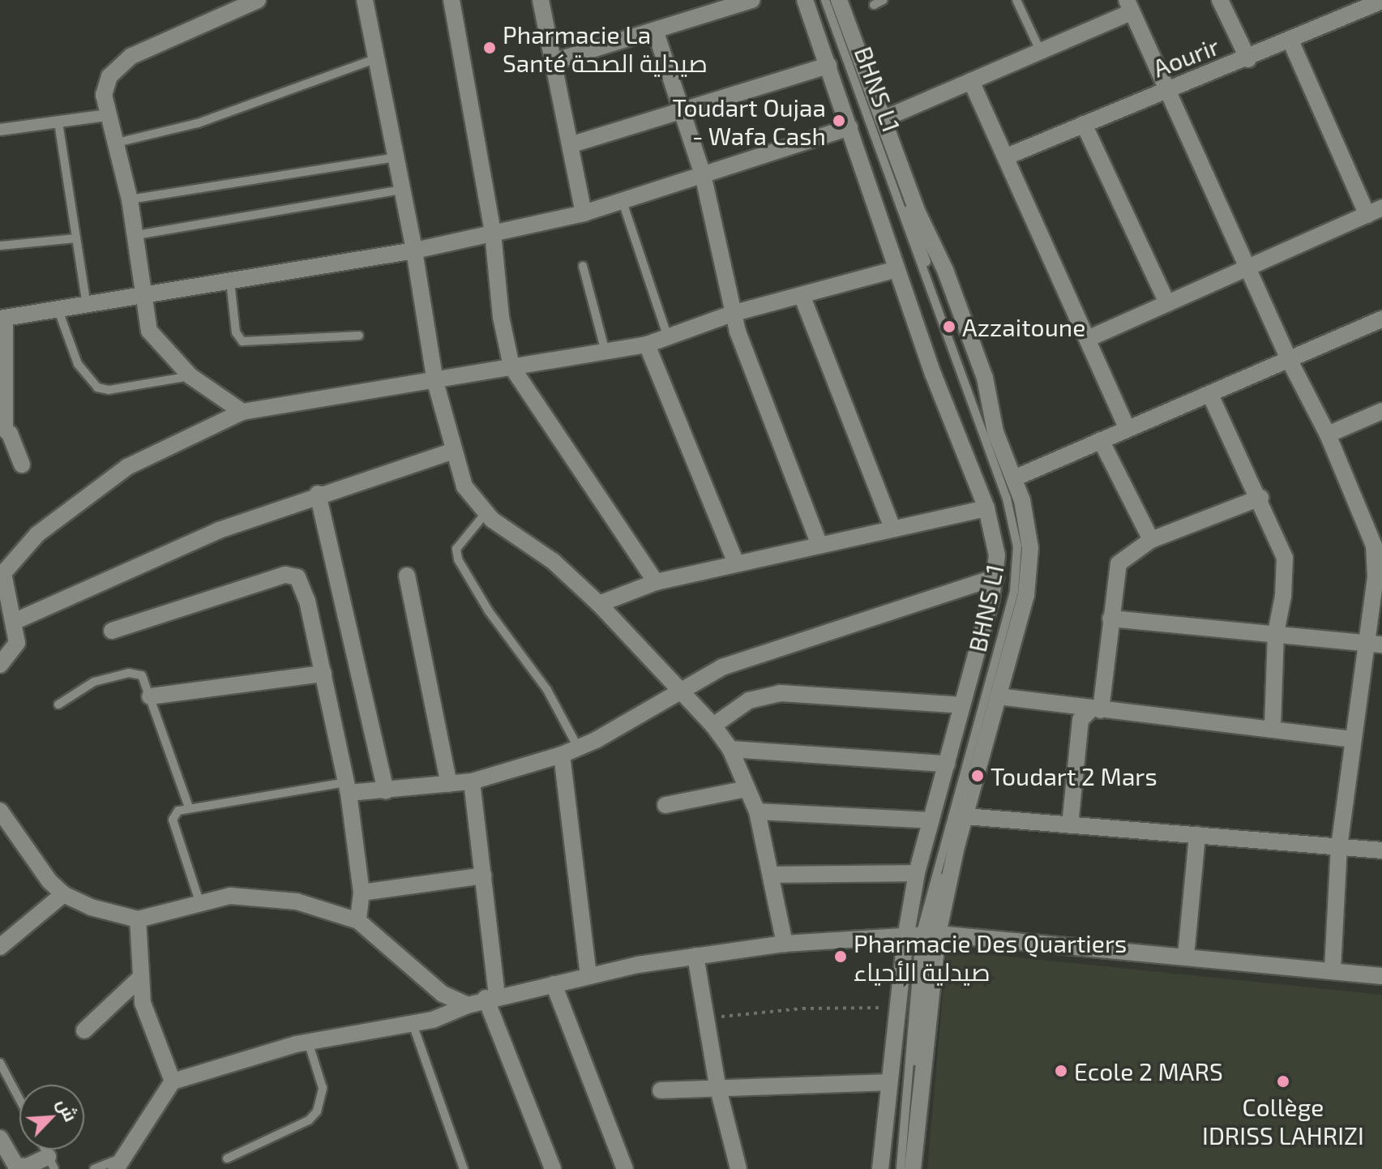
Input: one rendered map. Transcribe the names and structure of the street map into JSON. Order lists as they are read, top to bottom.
{
  "streets": {
    "street": ["Aourir"],
    "lane": ["BHNS L1"]
  },
  "places": [
    "Pharmacie La Santé صيدلية الصحة",
    "Toudart Oujaa - Wafa Cash",
    "Azzaitoune",
    "Toudart 2 Mars",
    "Pharmacie Des Quartiers صيدلية الأحياء",
    "Ecole 2 MARS",
    "Collège IDRISS LAHRIZI"
  ],
  "north": "top right"
}
